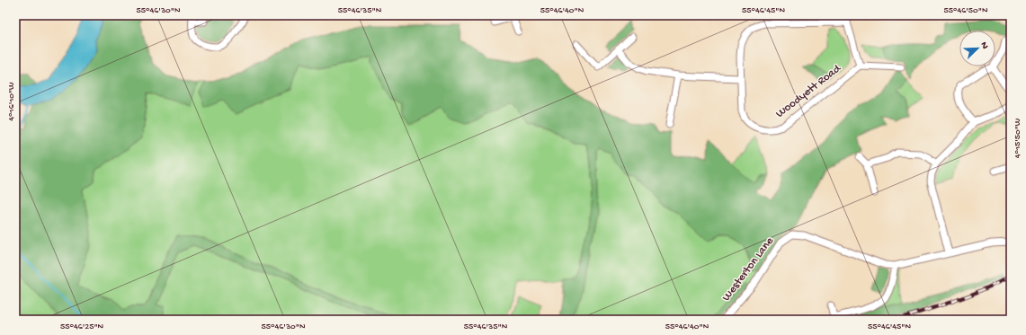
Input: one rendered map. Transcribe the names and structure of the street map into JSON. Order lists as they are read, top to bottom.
{
  "streets": {
    "street": ["Woodyett Road", "Westerton Lane"]
  },
  "north": "top right",
  "coordinates": [
    "55°46'30\"N",
    "55°46'35\"N",
    "55°46'40\"N",
    "55°46'45\"N",
    "55°46'50\"N",
    "4°16'10\"W",
    "4°15'50\"W",
    "55°46'25\"N"
  ]
}
